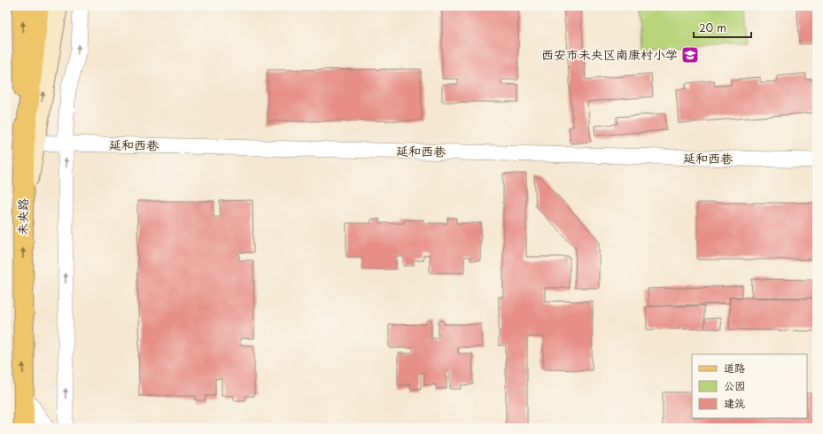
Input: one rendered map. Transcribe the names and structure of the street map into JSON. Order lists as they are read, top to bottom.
{
  "streets": {
    "main road": ["未央路"],
    "street": ["延和西巷"]
  },
  "crossings": [
    ["延和西巷", "未央路"]
  ],
  "places": {
    "school or university": ["西安市未央区南康村小学"]
  },
  "legend": ["道路", "公园", "建筑"],
  "scale_bar": "20 m"
}
